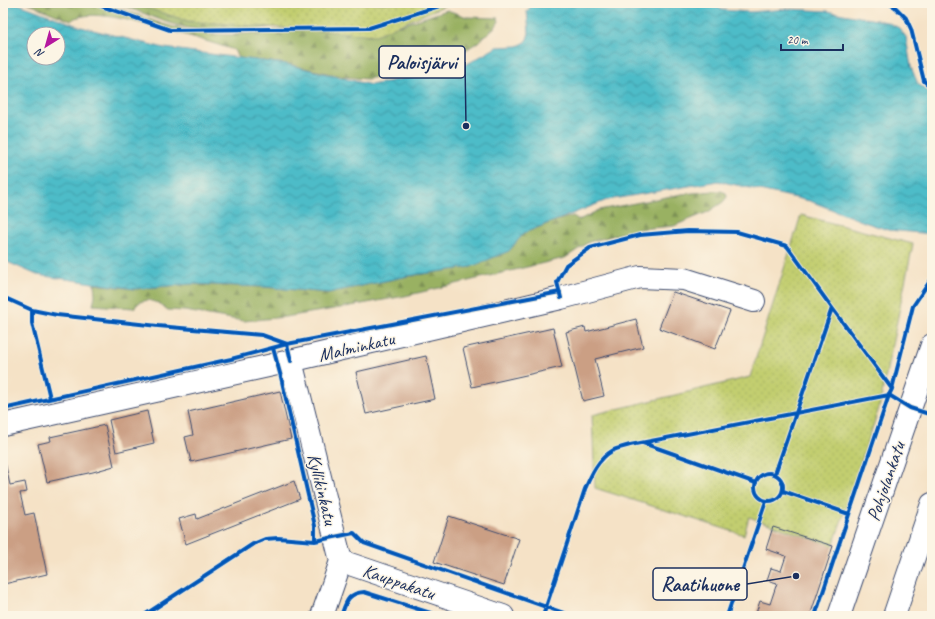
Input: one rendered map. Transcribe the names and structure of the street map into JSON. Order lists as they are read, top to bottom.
{
  "streets": {
    "street": [
      "Malminkatu",
      "Pohjolankatu",
      "Kyllikinkatu",
      "Kauppakatu"
    ]
  },
  "crossings": [
    ["Malminkatu", "Kyllikinkatu"],
    ["Kyllikinkatu", "Kauppakatu"]
  ],
  "places": ["Paloisjärvi", "Raatihuone"],
  "scale_bar": "20 m",
  "north": "bottom left"
}
